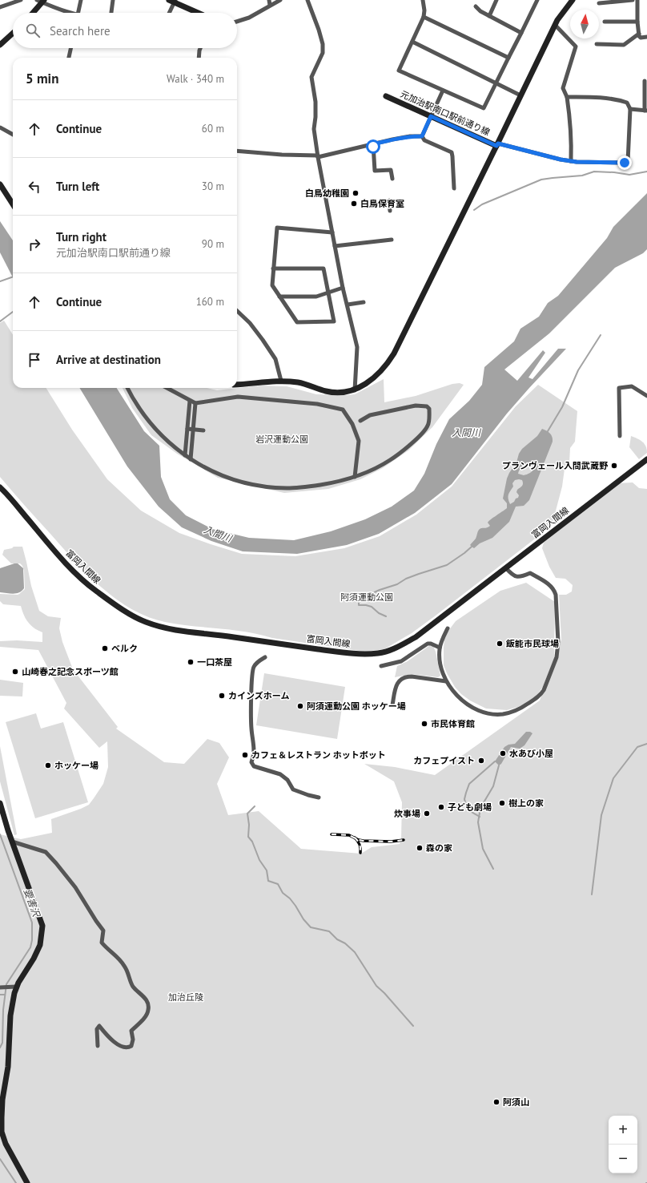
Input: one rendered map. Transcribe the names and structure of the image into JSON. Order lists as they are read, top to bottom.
{
  "streets": {
    "street": ["元加治駅南口駅前通り線", "富岡入間線"]
  },
  "water": ["入間川", "要害沢"],
  "parks": ["岩沢運動公園", "阿須運動公園", "加治丘陵"],
  "places": [
    "白鳥幼稚園",
    "白鳥保育室",
    "プランヴェール入間武蔵野",
    "飯能市民球場",
    "ベルク",
    "一口茶屋",
    "山崎春之記念スポーツ館",
    "カインズホーム",
    "阿須運動公園 ホッケー場",
    "市民体育館",
    "水あび小屋",
    "カフェ＆レストラン ホットポット",
    "カフェプイスト",
    "ホッケー場",
    "樹上の家",
    "子ども劇場",
    "炊事場",
    "森の家",
    "阿須山"
  ],
  "north": "top",
  "page": {
    "search": "Search here",
    "heading": ["5 min", "Walk · 340 m"],
    "list": [
      ["Continue", "60 m"],
      ["Turn left", "30 m"],
      ["Turn right", "元加治駅南口駅前通り線", "90 m"],
      ["Continue", "160 m"],
      "Arrive at destination"
    ],
    "map_buttons": ["+", "−"]
  }
}
